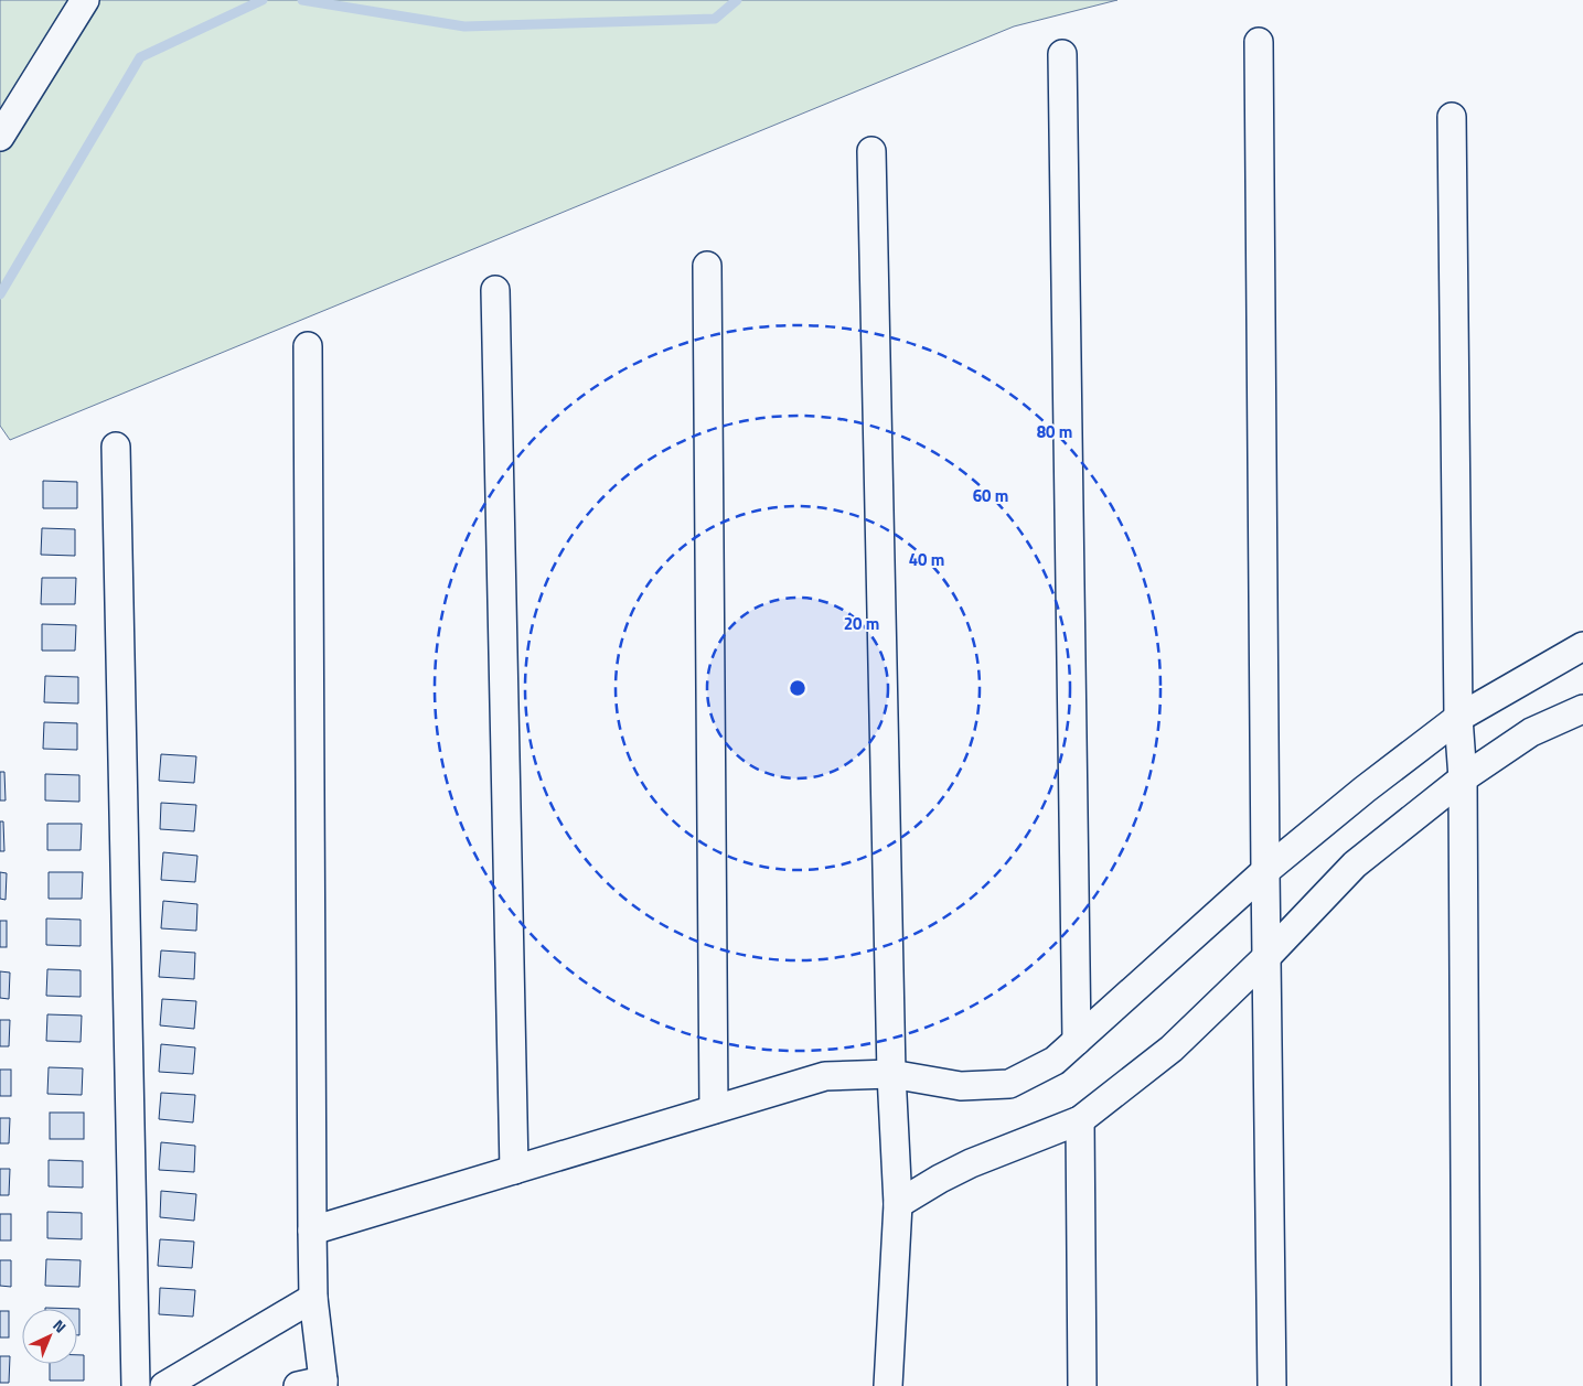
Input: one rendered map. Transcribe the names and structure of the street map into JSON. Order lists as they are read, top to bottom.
{
  "north": "top right",
  "rings": [
    "80 m",
    "60 m",
    "40 m",
    "20 m"
  ]
}
